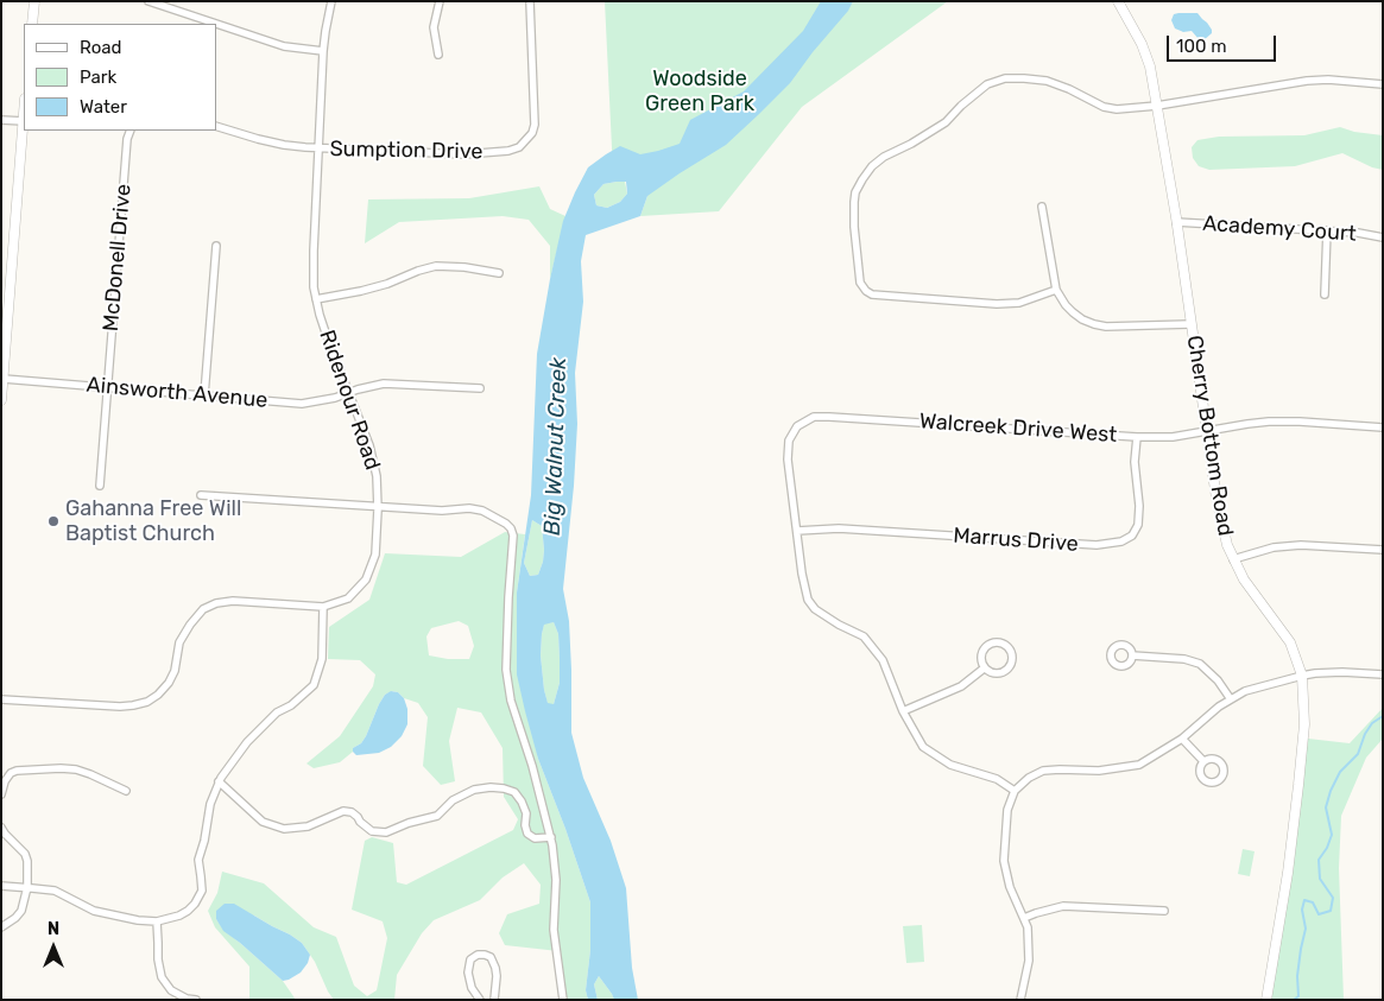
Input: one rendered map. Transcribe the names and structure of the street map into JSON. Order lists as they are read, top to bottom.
{
  "streets": {
    "main road": ["Cherry Bottom Road"],
    "street": [
      "Sumption Drive",
      "Academy Court",
      "McDonell Drive",
      "Ainsworth Avenue",
      "Ridenour Road",
      "Walcreek Drive West",
      "Marrus Drive"
    ]
  },
  "crossings": [
    ["Sumption Drive", "Ridenour Road"],
    ["Academy Court", "Cherry Bottom Road"],
    ["McDonell Drive", "Ainsworth Avenue"],
    ["Ainsworth Avenue", "Ridenour Road"],
    ["Walcreek Drive West", "Cherry Bottom Road"],
    ["Walcreek Drive West", "Marrus Drive"]
  ],
  "water": ["Big Walnut Creek"],
  "parks": ["Woodside Green Park"],
  "places": ["Gahanna Free Will Baptist Church"],
  "legend": ["Road", "Park", "Water"],
  "scale_bar": "100 m",
  "north": "top"
}
